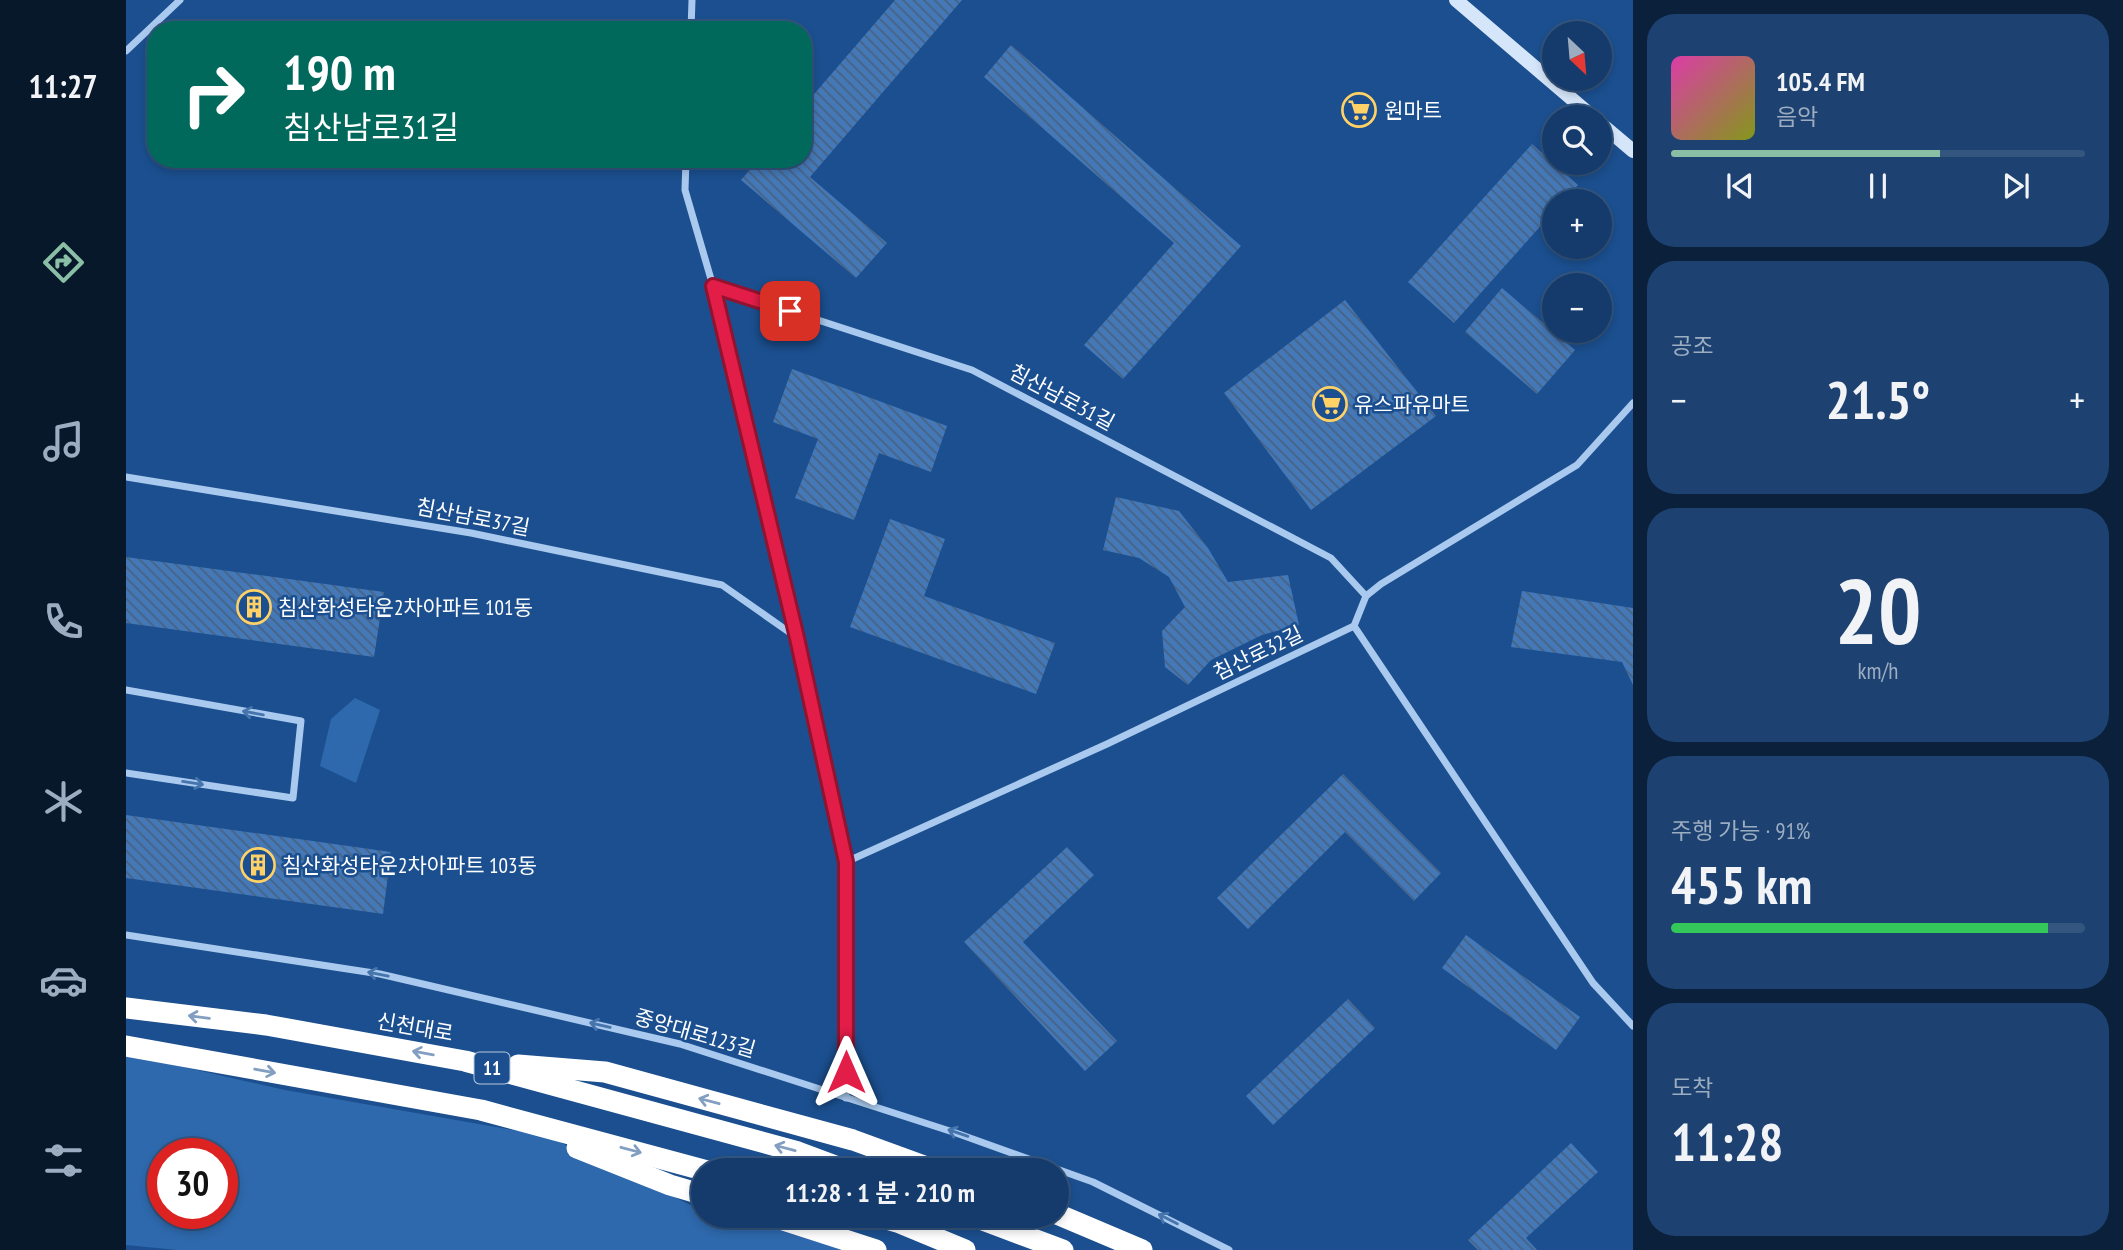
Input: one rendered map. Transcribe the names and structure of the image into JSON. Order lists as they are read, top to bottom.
{
  "streets": {
    "highway": ["신천대로", "11"],
    "street": [
      "침산남로31길",
      "침산남로37길",
      "침산로32길",
      "중앙대로123길"
    ]
  },
  "one_way": ["중앙대로123길"],
  "places": {
    "supermarket": ["원마트", "유스파유마트"],
    "building": ["침산화성타운2차아파트 101동", "침산화성타운2차아파트 103동"]
  },
  "north": "bottom right",
  "page": {
    "tabs": "11:27",
    "map_buttons": ["+", "−"],
    "turn": ["190 m", "침산남로31길"],
    "song": ["105.4 FM", "음악"],
    "tile": [
      "공조",
      ["20", "km/h"],
      ["주행 가능 · 91%", "455 km"],
      ["도착", "11:28"]
    ],
    "heat": ["−", "21.5°", "+"],
    "limit": "30",
    "trip": "11:28 · 1 분 · 210 m"
  }
}
